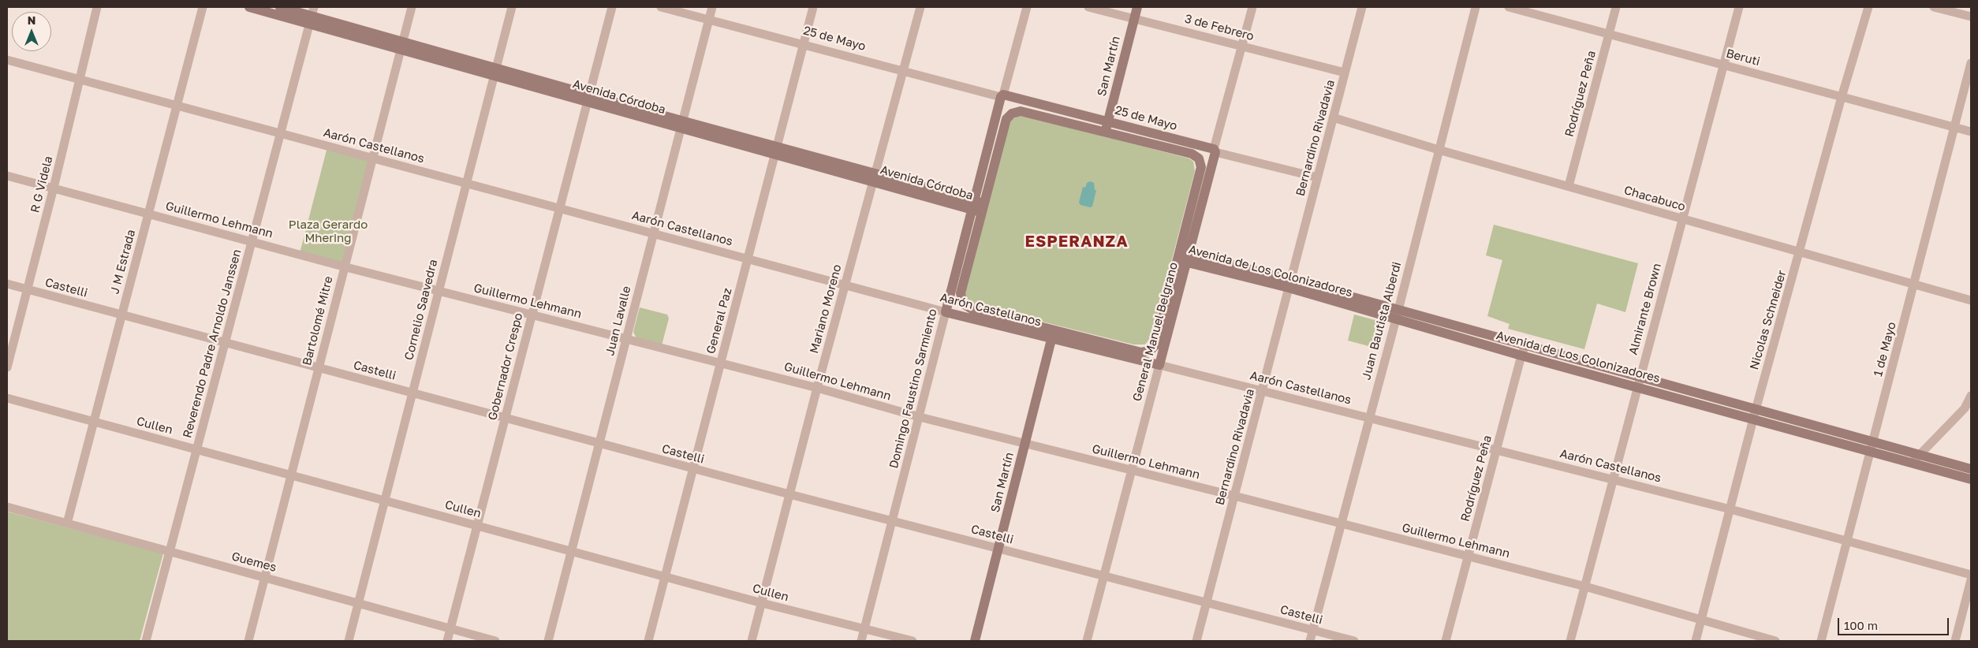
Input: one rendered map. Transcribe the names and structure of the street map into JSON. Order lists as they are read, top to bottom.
{
  "streets": {
    "main road": [
      "25 de Mayo",
      "San Martín",
      "Avenida Córdoba",
      "Aarón Castellanos",
      "Avenida de Los Colonizadores",
      "General Manuel Belgrano",
      "Domingo Faustino Sarmiento"
    ],
    "street": [
      "3 de Febrero",
      "Beruti",
      "Rodríguez Peña",
      "Bernardino Rivadavia",
      "R G Videla",
      "Chacabuco",
      "Guillermo Lehmann",
      "J M Estrada",
      "Castelli",
      "Mariano Moreno",
      "Almirante Brown",
      "Cornelio Saavedra",
      "Nicolas Schneider",
      "Bartolomé Mitre",
      "Juan Lavalle",
      "General Paz",
      "Juan Bautista Alberdi",
      "Reverendo Padre Arnoldo Janssen",
      "1 de Mayo",
      "Gobernador Crespo",
      "Cullen",
      "Guemes"
    ]
  },
  "crossings": [
    ["3 de Febrero", "San Martín"],
    ["3 de Febrero", "Bernardino Rivadavia"],
    ["3 de Febrero", "General Manuel Belgrano"],
    ["25 de Mayo", "San Martín"],
    ["25 de Mayo", "Avenida Córdoba"],
    ["25 de Mayo", "Bernardino Rivadavia"],
    ["25 de Mayo", "Aarón Castellanos"],
    ["25 de Mayo", "Mariano Moreno"],
    ["25 de Mayo", "Juan Lavalle"],
    ["25 de Mayo", "General Paz"],
    ["25 de Mayo", "General Manuel Belgrano"],
    ["25 de Mayo", "Domingo Faustino Sarmiento"],
    ["Beruti", "Rodríguez Peña"],
    ["Beruti", "Almirante Brown"],
    ["Beruti", "Nicolas Schneider"],
    ["Beruti", "1 de Mayo"],
    ["San Martín", "Aarón Castellanos"],
    ["San Martín", "Guillermo Lehmann"],
    ["San Martín", "Castelli"],
    ["Rodríguez Peña", "Aarón Castellanos"],
    ["Rodríguez Peña", "Chacabuco"],
    ["Rodríguez Peña", "Guillermo Lehmann"],
    ["Rodríguez Peña", "Avenida de Los Colonizadores"],
    ["Avenida Córdoba", "Aarón Castellanos"],
    ["Avenida Córdoba", "Mariano Moreno"],
    ["Avenida Córdoba", "Cornelio Saavedra"],
    ["Avenida Córdoba", "Bartolomé Mitre"],
    ["Avenida Córdoba", "Juan Lavalle"],
    ["Avenida Córdoba", "General Paz"],
    ["Avenida Córdoba", "Reverendo Padre Arnoldo Janssen"],
    ["Avenida Córdoba", "Gobernador Crespo"],
    ["Avenida Córdoba", "Domingo Faustino Sarmiento"],
    ["Bernardino Rivadavia", "Aarón Castellanos"],
    ["Bernardino Rivadavia", "Chacabuco"],
    ["Bernardino Rivadavia", "Guillermo Lehmann"],
    ["Bernardino Rivadavia", "Avenida de Los Colonizadores"],
    ["Bernardino Rivadavia", "Castelli"],
    ["Aarón Castellanos", "R G Videla"],
    ["Aarón Castellanos", "J M Estrada"],
    ["Aarón Castellanos", "Mariano Moreno"],
    ["Aarón Castellanos", "Almirante Brown"],
    ["Aarón Castellanos", "Cornelio Saavedra"],
    ["Aarón Castellanos", "Nicolas Schneider"],
    ["Aarón Castellanos", "Bartolomé Mitre"],
    ["Aarón Castellanos", "Juan Lavalle"],
    ["Aarón Castellanos", "General Paz"],
    ["Aarón Castellanos", "Juan Bautista Alberdi"],
    ["Aarón Castellanos", "General Manuel Belgrano"],
    ["Aarón Castellanos", "Reverendo Padre Arnoldo Janssen"],
    ["Aarón Castellanos", "1 de Mayo"],
    ["Aarón Castellanos", "Gobernador Crespo"],
    ["Aarón Castellanos", "Domingo Faustino Sarmiento"],
    ["R G Videla", "Guillermo Lehmann"],
    ["R G Videla", "Castelli"],
    ["Chacabuco", "Almirante Brown"],
    ["Chacabuco", "Nicolas Schneider"],
    ["Chacabuco", "Juan Bautista Alberdi"],
    ["Chacabuco", "1 de Mayo"],
    ["Guillermo Lehmann", "J M Estrada"],
    ["Guillermo Lehmann", "Mariano Moreno"],
    ["Guillermo Lehmann", "Almirante Brown"],
    ["Guillermo Lehmann", "Cornelio Saavedra"],
    ["Guillermo Lehmann", "Nicolas Schneider"],
    ["Guillermo Lehmann", "Bartolomé Mitre"],
    ["Guillermo Lehmann", "Juan Lavalle"],
    ["Guillermo Lehmann", "General Paz"],
    ["Guillermo Lehmann", "Juan Bautista Alberdi"],
    ["Guillermo Lehmann", "General Manuel Belgrano"],
    ["Guillermo Lehmann", "Reverendo Padre Arnoldo Janssen"],
    ["Guillermo Lehmann", "Gobernador Crespo"],
    ["Guillermo Lehmann", "Domingo Faustino Sarmiento"],
    ["J M Estrada", "Castelli"],
    ["J M Estrada", "Cullen"],
    ["J M Estrada", "Guemes"],
    ["Avenida de Los Colonizadores", "Almirante Brown"],
    ["Avenida de Los Colonizadores", "Nicolas Schneider"],
    ["Avenida de Los Colonizadores", "Juan Bautista Alberdi"],
    ["Avenida de Los Colonizadores", "General Manuel Belgrano"],
    ["Avenida de Los Colonizadores", "1 de Mayo"],
    ["Castelli", "Mariano Moreno"],
    ["Castelli", "Cornelio Saavedra"],
    ["Castelli", "Bartolomé Mitre"],
    ["Castelli", "Juan Lavalle"],
    ["Castelli", "General Paz"],
    ["Castelli", "Juan Bautista Alberdi"],
    ["Castelli", "General Manuel Belgrano"],
    ["Castelli", "Reverendo Padre Arnoldo Janssen"],
    ["Castelli", "Gobernador Crespo"],
    ["Castelli", "Domingo Faustino Sarmiento"],
    ["Mariano Moreno", "Cullen"],
    ["Cornelio Saavedra", "Cullen"],
    ["Cornelio Saavedra", "Guemes"],
    ["Bartolomé Mitre", "Cullen"],
    ["Bartolomé Mitre", "Guemes"],
    ["Juan Lavalle", "Cullen"],
    ["General Paz", "Cullen"],
    ["Reverendo Padre Arnoldo Janssen", "Cullen"],
    ["Reverendo Padre Arnoldo Janssen", "Guemes"],
    ["Gobernador Crespo", "Cullen"],
    ["Gobernador Crespo", "Guemes"],
    ["Domingo Faustino Sarmiento", "Cullen"]
  ],
  "districts": ["ESPERANZA"],
  "parks": ["Plaza Gerardo Mhering"],
  "scale_bar": "100 m",
  "north": "top"
}
